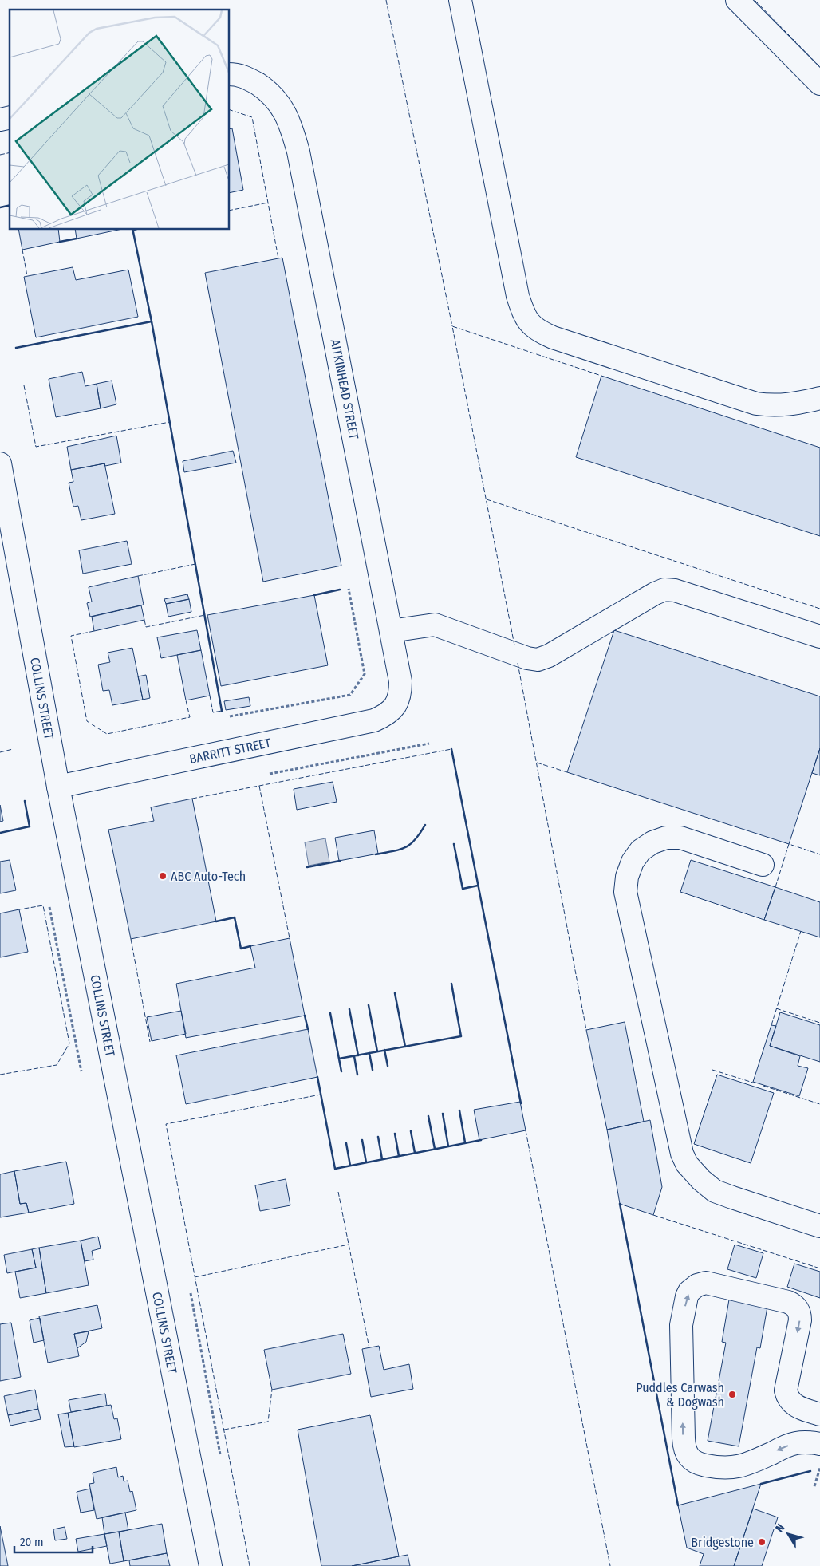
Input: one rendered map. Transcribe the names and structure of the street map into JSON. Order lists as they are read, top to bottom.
{
  "streets": {
    "street": ["AITKINHEAD STREET", "COLLINS STREET", "BARRITT STREET"]
  },
  "crossings": [
    ["AITKINHEAD STREET", "BARRITT STREET"],
    ["COLLINS STREET", "BARRITT STREET"]
  ],
  "places": ["ABC Auto-Tech", "Puddles Carwash & Dogwash", "Bridgestone"],
  "scale_bar": "20 m",
  "north": "top left"
}
